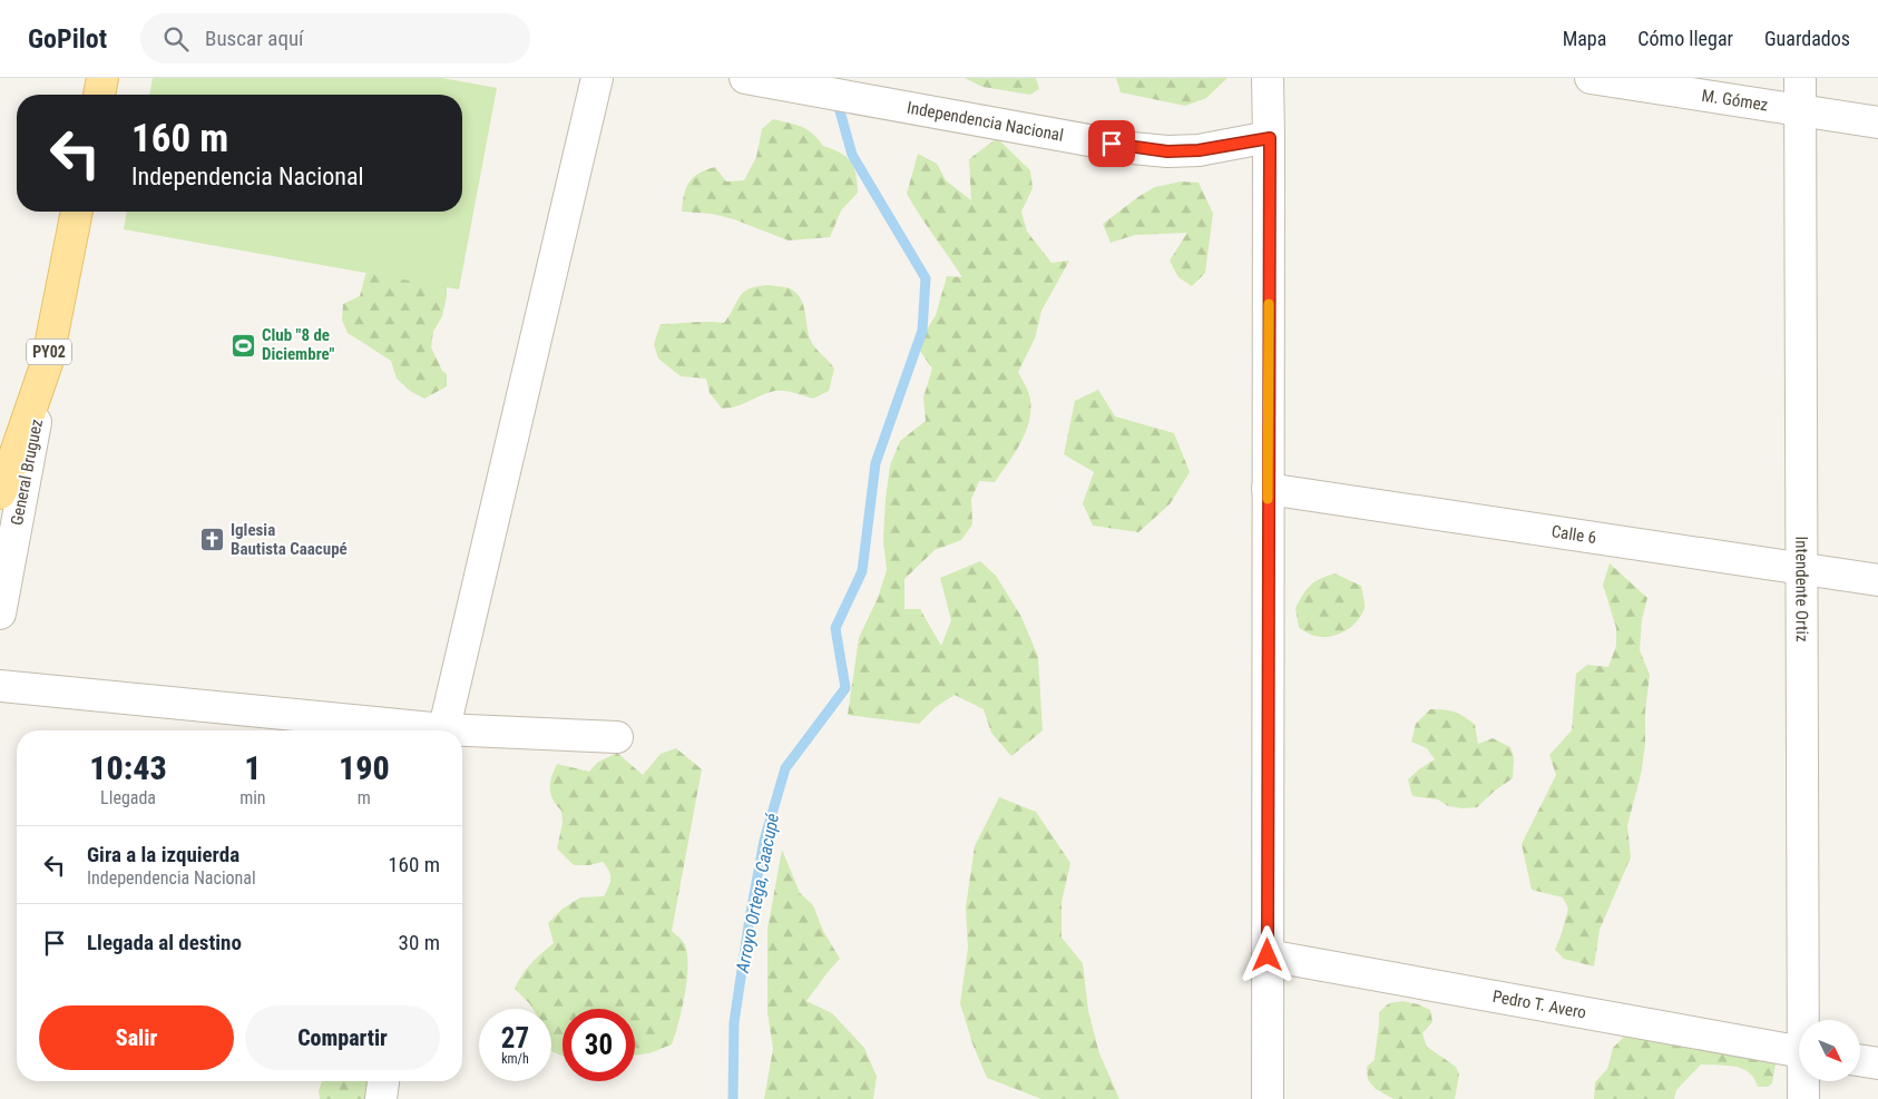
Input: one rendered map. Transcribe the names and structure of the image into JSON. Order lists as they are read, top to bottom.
{
  "streets": {
    "main road": ["PY02"],
    "street": [
      "M. Gómez",
      "Independencia Nacional",
      "General Bruguez",
      "Calle 6",
      "Intendente Ortiz",
      "Pedro T. Avero"
    ]
  },
  "crossings": [
    ["M. Gómez", "Intendente Ortiz"],
    ["PY02", "General Bruguez"],
    ["Calle 6", "Intendente Ortiz"]
  ],
  "water": ["Arroyo Ortega, Caacupé"],
  "places": {
    "sports": ["Club \"8 de Diciembre\""],
    "church": ["Iglesia Bautista Caacupé"]
  },
  "north": "bottom right",
  "page": {
    "header": "GoPilot",
    "search": "Buscar aquí",
    "nav": ["Mapa", "Cómo llegar", "Guardados"],
    "turn": ["160 m", "Independencia Nacional"],
    "eta": [
      "10:43",
      "Llegada",
      "1",
      "min",
      "190",
      "m"
    ],
    "list": [
      {
        "name": "Gira a la izquierda",
        "note": "Independencia Nacional",
        "value": "160 m"
      },
      {
        "name": "Llegada al destino",
        "value": "30 m"
      }
    ],
    "buttons": ["Salir", "Compartir"],
    "speed": "27 km/h",
    "limit": "30"
  }
}
